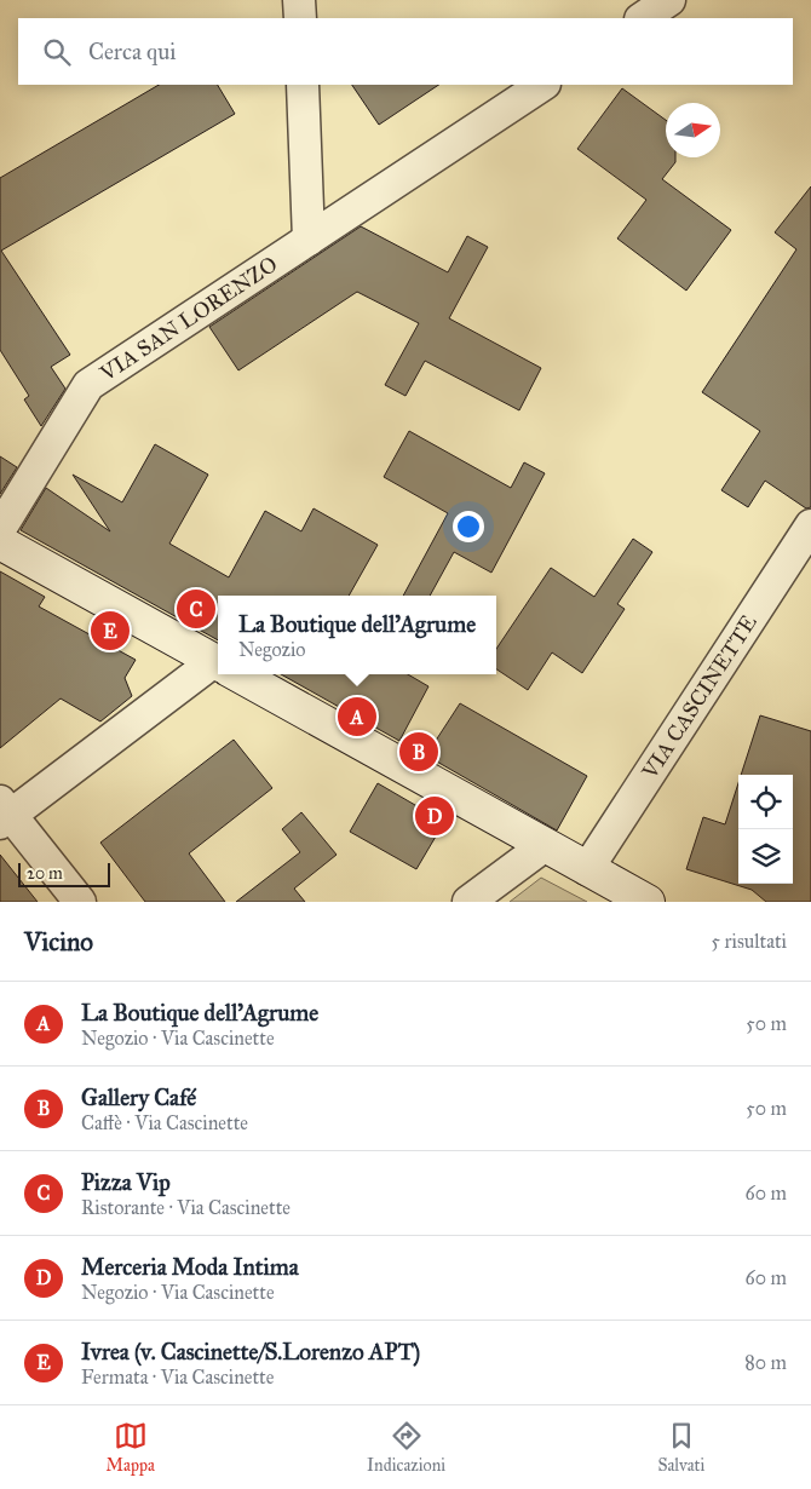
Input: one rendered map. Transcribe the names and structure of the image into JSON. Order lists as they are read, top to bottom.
{
  "streets": {
    "street": ["VIA SAN LORENZO", "VIA CASCINETTE"]
  },
  "scale_bar": "20 m",
  "north": "right",
  "page": {
    "search": "Cerca qui",
    "pins": [
      "C",
      "E",
      "A",
      "B",
      "D"
    ],
    "popup": ["La Boutique dell'Agrume", "Negozio"],
    "scale": "20 m",
    "heading": ["Vicino", "5 risultati"],
    "list": [
      {
        "mark": "A",
        "name": "La Boutique dell'Agrume",
        "note": "Negozio · Via Cascinette",
        "value": "50 m"
      },
      {
        "mark": "B",
        "name": "Gallery Café",
        "note": "Caffè · Via Cascinette",
        "value": "50 m"
      },
      {
        "mark": "C",
        "name": "Pizza Vip",
        "note": "Ristorante · Via Cascinette",
        "value": "60 m"
      },
      {
        "mark": "D",
        "name": "Merceria Moda Intima",
        "note": "Negozio · Via Cascinette",
        "value": "60 m"
      },
      {
        "mark": "E",
        "name": "Ivrea (v. Cascinette/S.Lorenzo APT)",
        "note": "Fermata · Via Cascinette",
        "value": "80 m"
      }
    ],
    "nav": ["Mappa", "Indicazioni", "Salvati"]
  }
}
